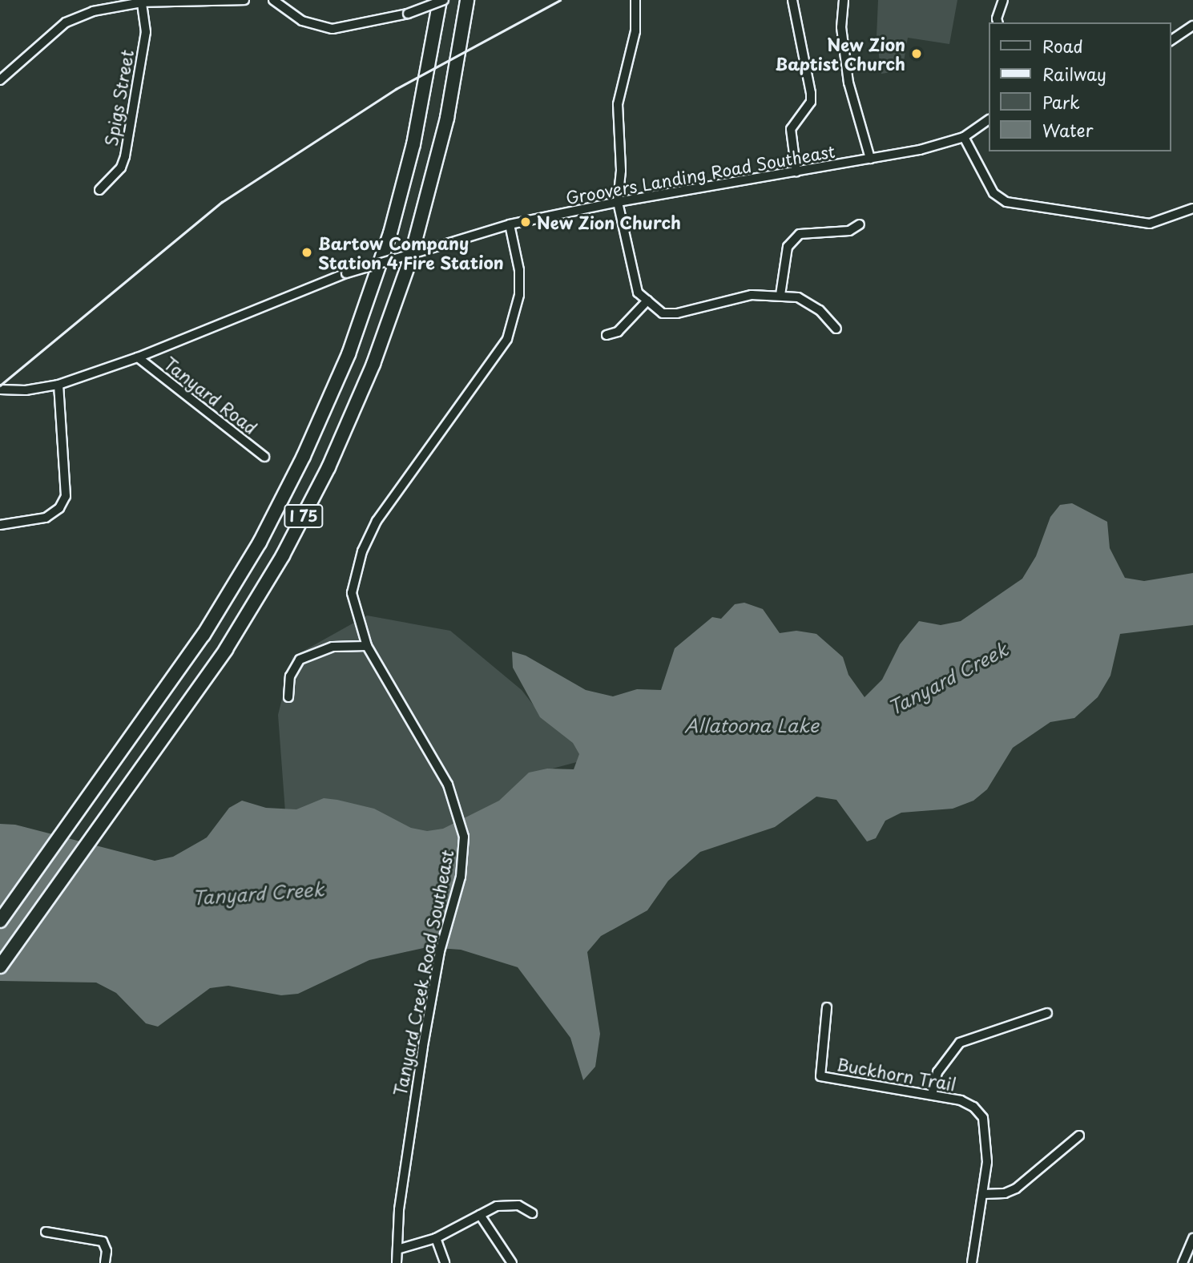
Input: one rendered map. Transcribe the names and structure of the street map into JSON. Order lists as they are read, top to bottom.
{
  "streets": {
    "highway": ["I 75"],
    "street": [
      "Spigs Street",
      "Groovers Landing Road Southeast",
      "Tanyard Road",
      "Tanyard Creek Road Southeast",
      "Buckhorn Trail"
    ]
  },
  "crossings": [
    ["Groovers Landing Road Southeast", "Tanyard Road"],
    ["Groovers Landing Road Southeast", "Tanyard Creek Road Southeast"]
  ],
  "water": ["Tanyard Creek", "Allatoona Lake"],
  "places": ["New Zion Baptist Church", "New Zion Church", "Bartow Company Station 4 Fire Station"],
  "legend": [
    "Road",
    "Railway",
    "Park",
    "Water"
  ]
}
